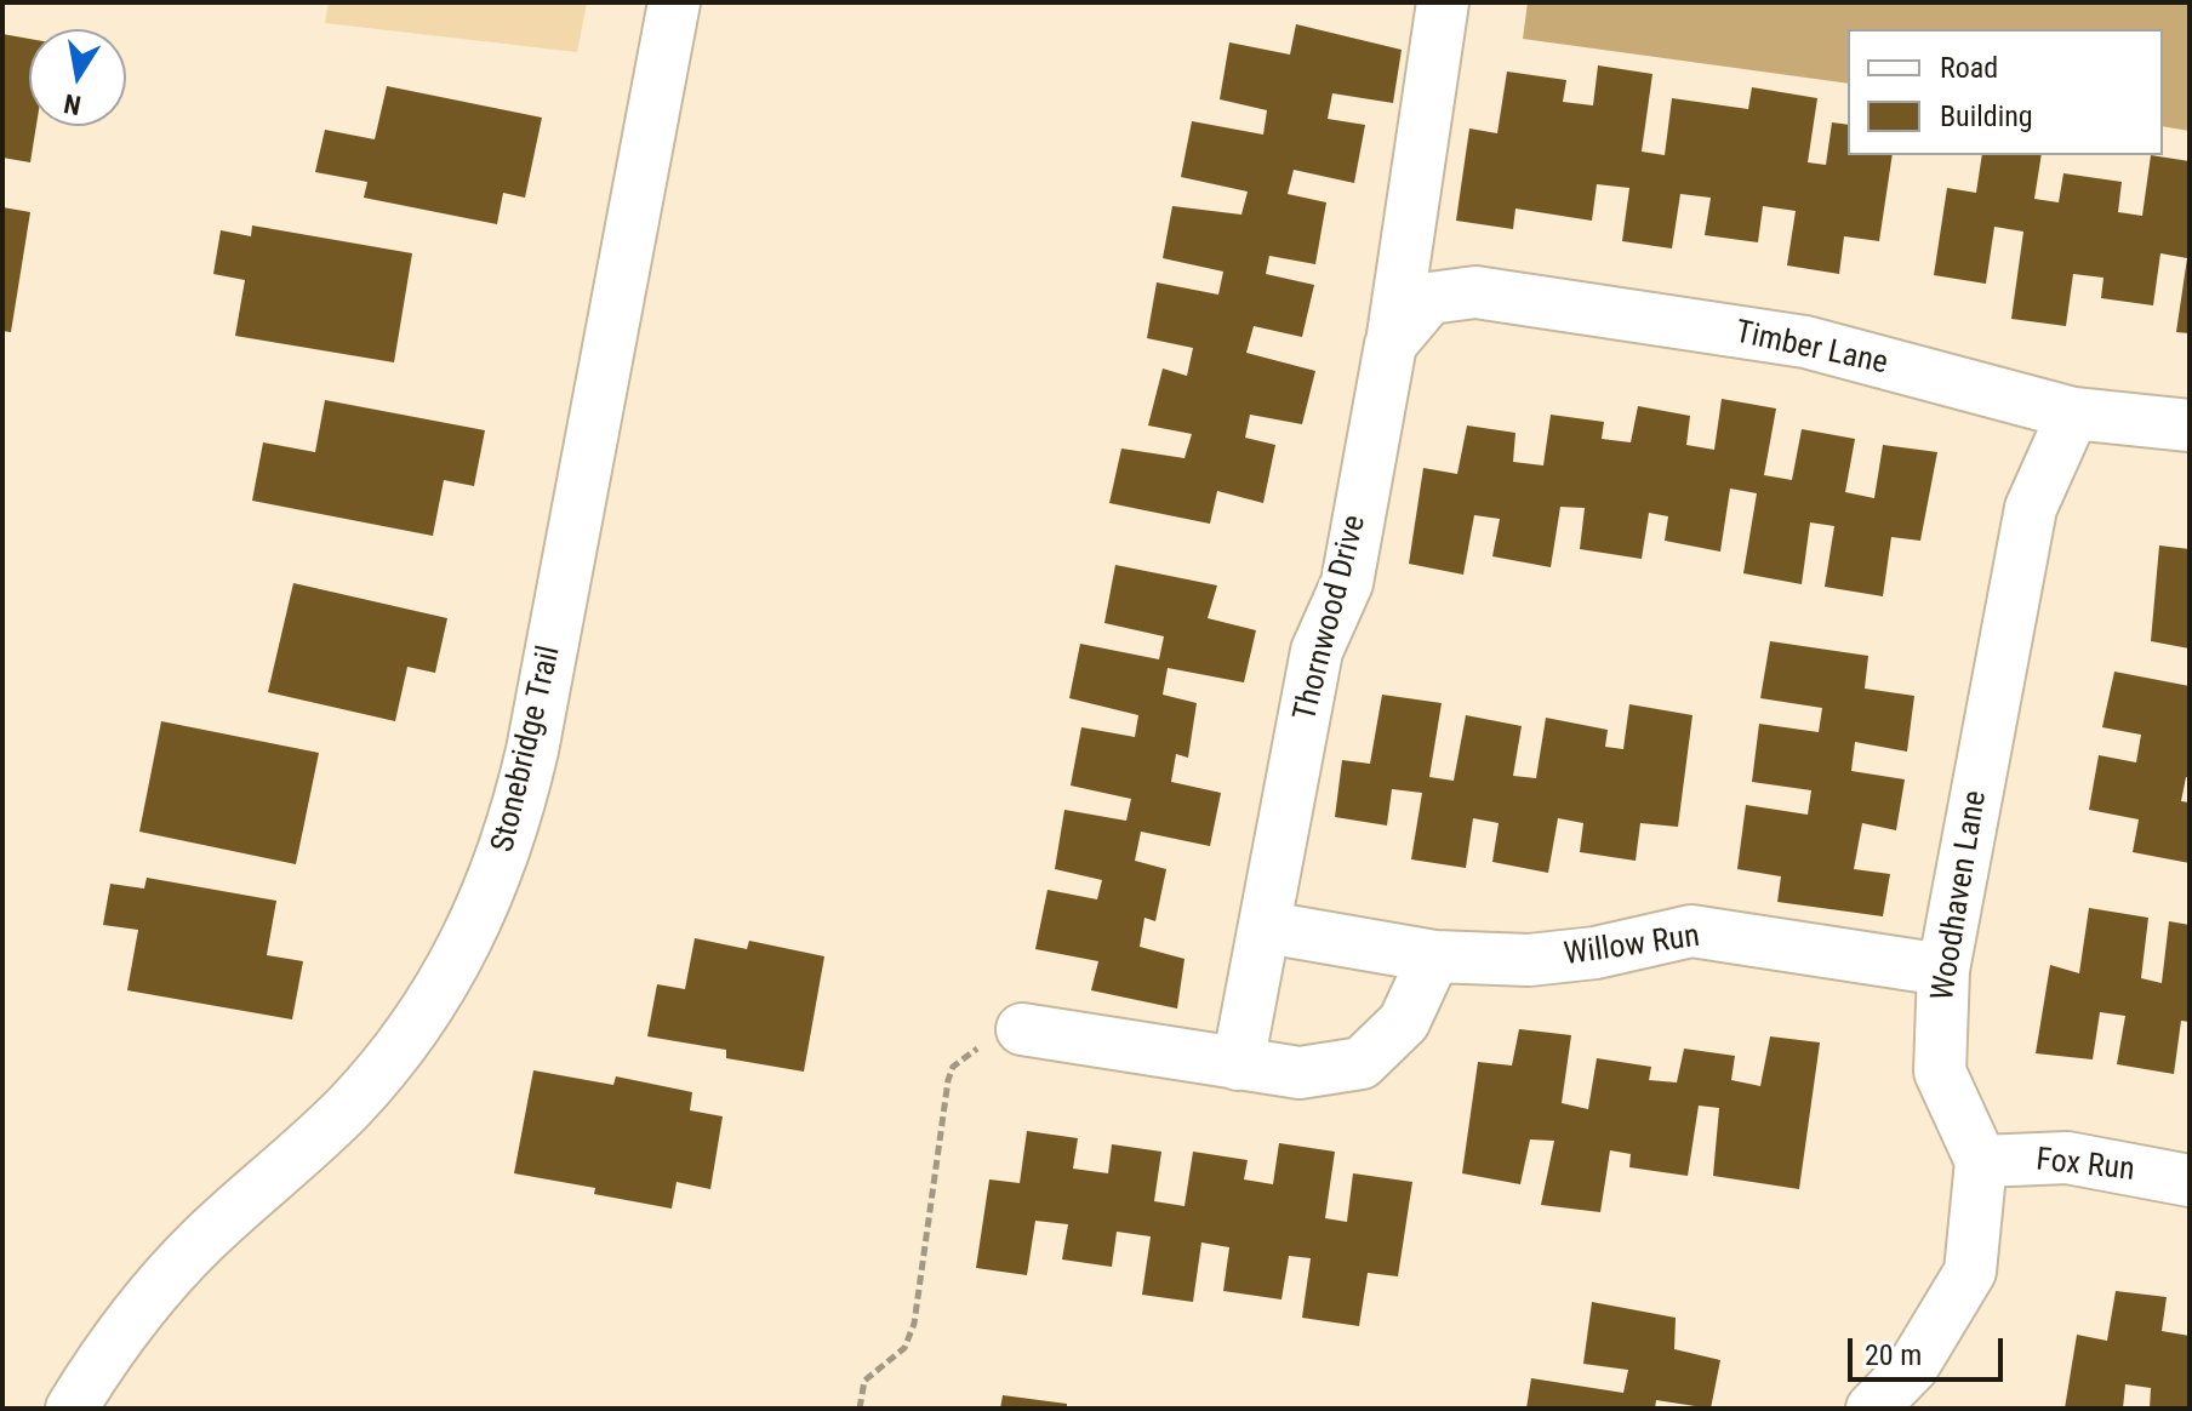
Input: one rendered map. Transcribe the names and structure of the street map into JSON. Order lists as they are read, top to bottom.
{
  "streets": {
    "street": [
      "Timber Lane",
      "Thornwood Drive",
      "Stonebridge Trail",
      "Woodhaven Lane",
      "Willow Run",
      "Fox Run"
    ]
  },
  "crossings": [
    ["Timber Lane", "Thornwood Drive"],
    ["Timber Lane", "Woodhaven Lane"],
    ["Thornwood Drive", "Willow Run"],
    ["Woodhaven Lane", "Willow Run"],
    ["Woodhaven Lane", "Fox Run"]
  ],
  "legend": ["Road", "Building"],
  "scale_bar": "20 m",
  "north": "bottom"
}
